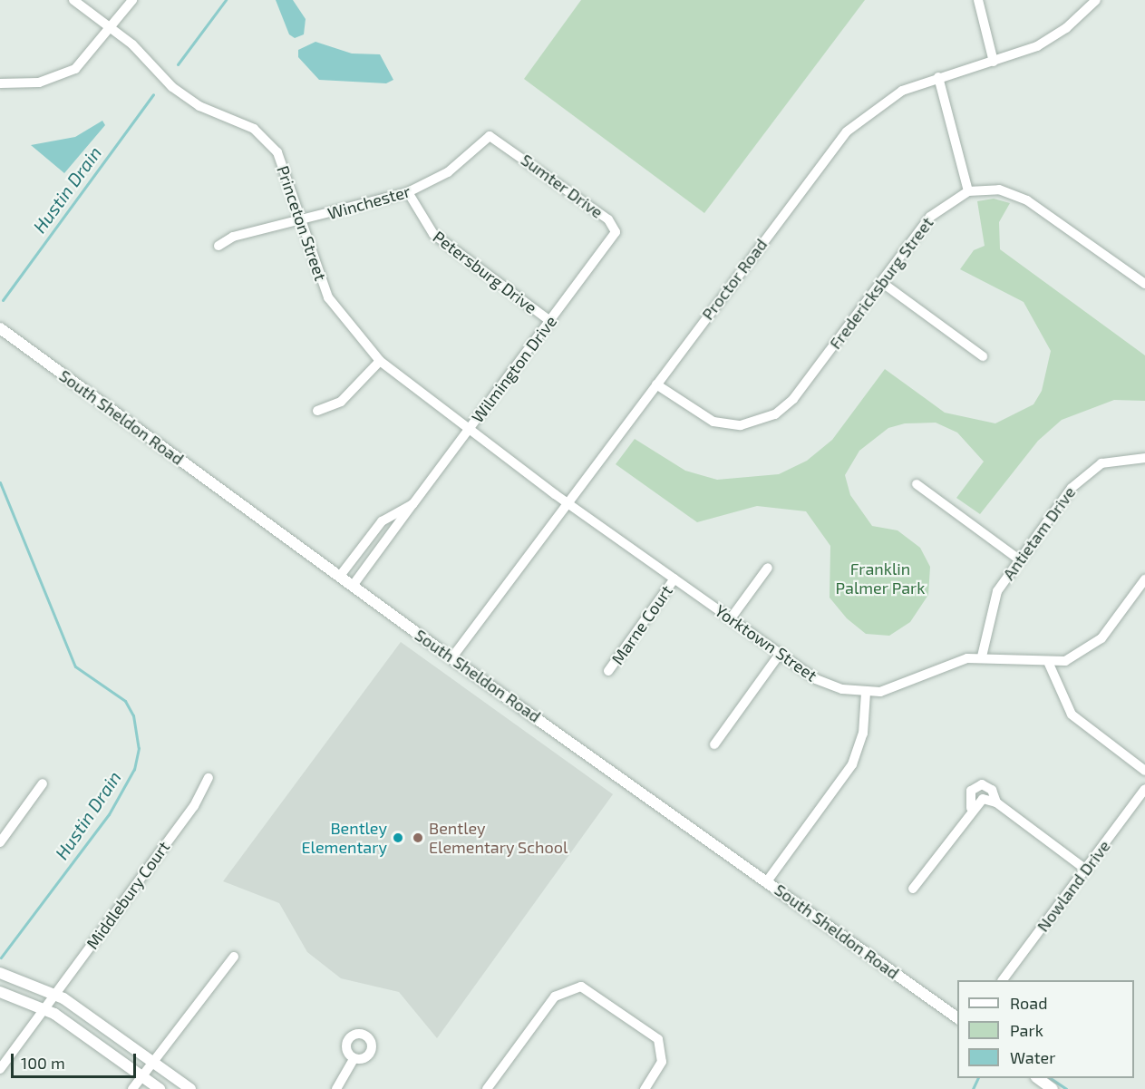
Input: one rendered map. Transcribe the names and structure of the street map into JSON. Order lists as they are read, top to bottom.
{
  "streets": {
    "street": [
      "Sumter Drive",
      "Winchester",
      "Princeton Street",
      "Petersburg Drive",
      "Proctor Road",
      "Fredericksburg Street",
      "Wilmington Drive",
      "South Sheldon Road",
      "Antietam Drive",
      "Marne Court",
      "Yorktown Street",
      "Nowland Drive",
      "Middlebury Court"
    ]
  },
  "crossings": [
    ["Sumter Drive", "Winchester"],
    ["Sumter Drive", "Wilmington Drive"],
    ["Winchester", "Princeton Street"],
    ["Winchester", "Petersburg Drive"],
    ["Princeton Street", "Wilmington Drive"],
    ["Princeton Street", "Yorktown Street"],
    ["Petersburg Drive", "Wilmington Drive"],
    ["Proctor Road", "Fredericksburg Street"],
    ["Proctor Road", "South Sheldon Road"],
    ["Proctor Road", "Yorktown Street"],
    ["Wilmington Drive", "South Sheldon Road"],
    ["Antietam Drive", "Yorktown Street"],
    ["Marne Court", "Yorktown Street"]
  ],
  "water": ["Hustin Drain"],
  "parks": ["Franklin Palmer Park"],
  "places": ["Bentley Elementary", "Bentley Elementary School"],
  "legend": ["Road", "Park", "Water"],
  "scale_bar": "100 m"
}
